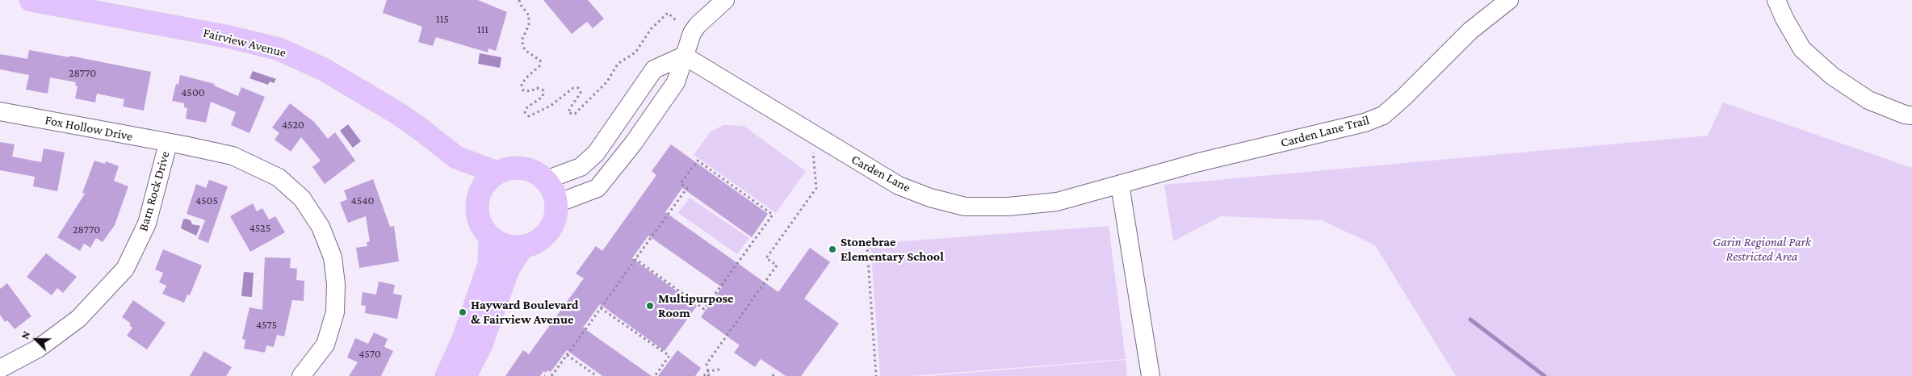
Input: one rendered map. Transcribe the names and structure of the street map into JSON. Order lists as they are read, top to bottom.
{
  "streets": {
    "main road": ["Fairview Avenue"],
    "street": [
      "Fox Hollow Drive",
      "Carden Lane Trail",
      "Carden Lane",
      "Barn Rock Drive"
    ]
  },
  "crossings": [
    ["Fox Hollow Drive", "Barn Rock Drive"],
    ["Carden Lane Trail", "Carden Lane"]
  ],
  "parks": ["Garin Regional Park Restricted Area"],
  "places": ["Stonebrae Elementary School", "Multipurpose Room", "Hayward Boulevard & Fairview Avenue"],
  "house_numbers": [
    "115",
    "111",
    "28770",
    "4500",
    "4520",
    "4505",
    "4540",
    "4525",
    "28770",
    "4575",
    "4570"
  ],
  "north": "top left"
}
